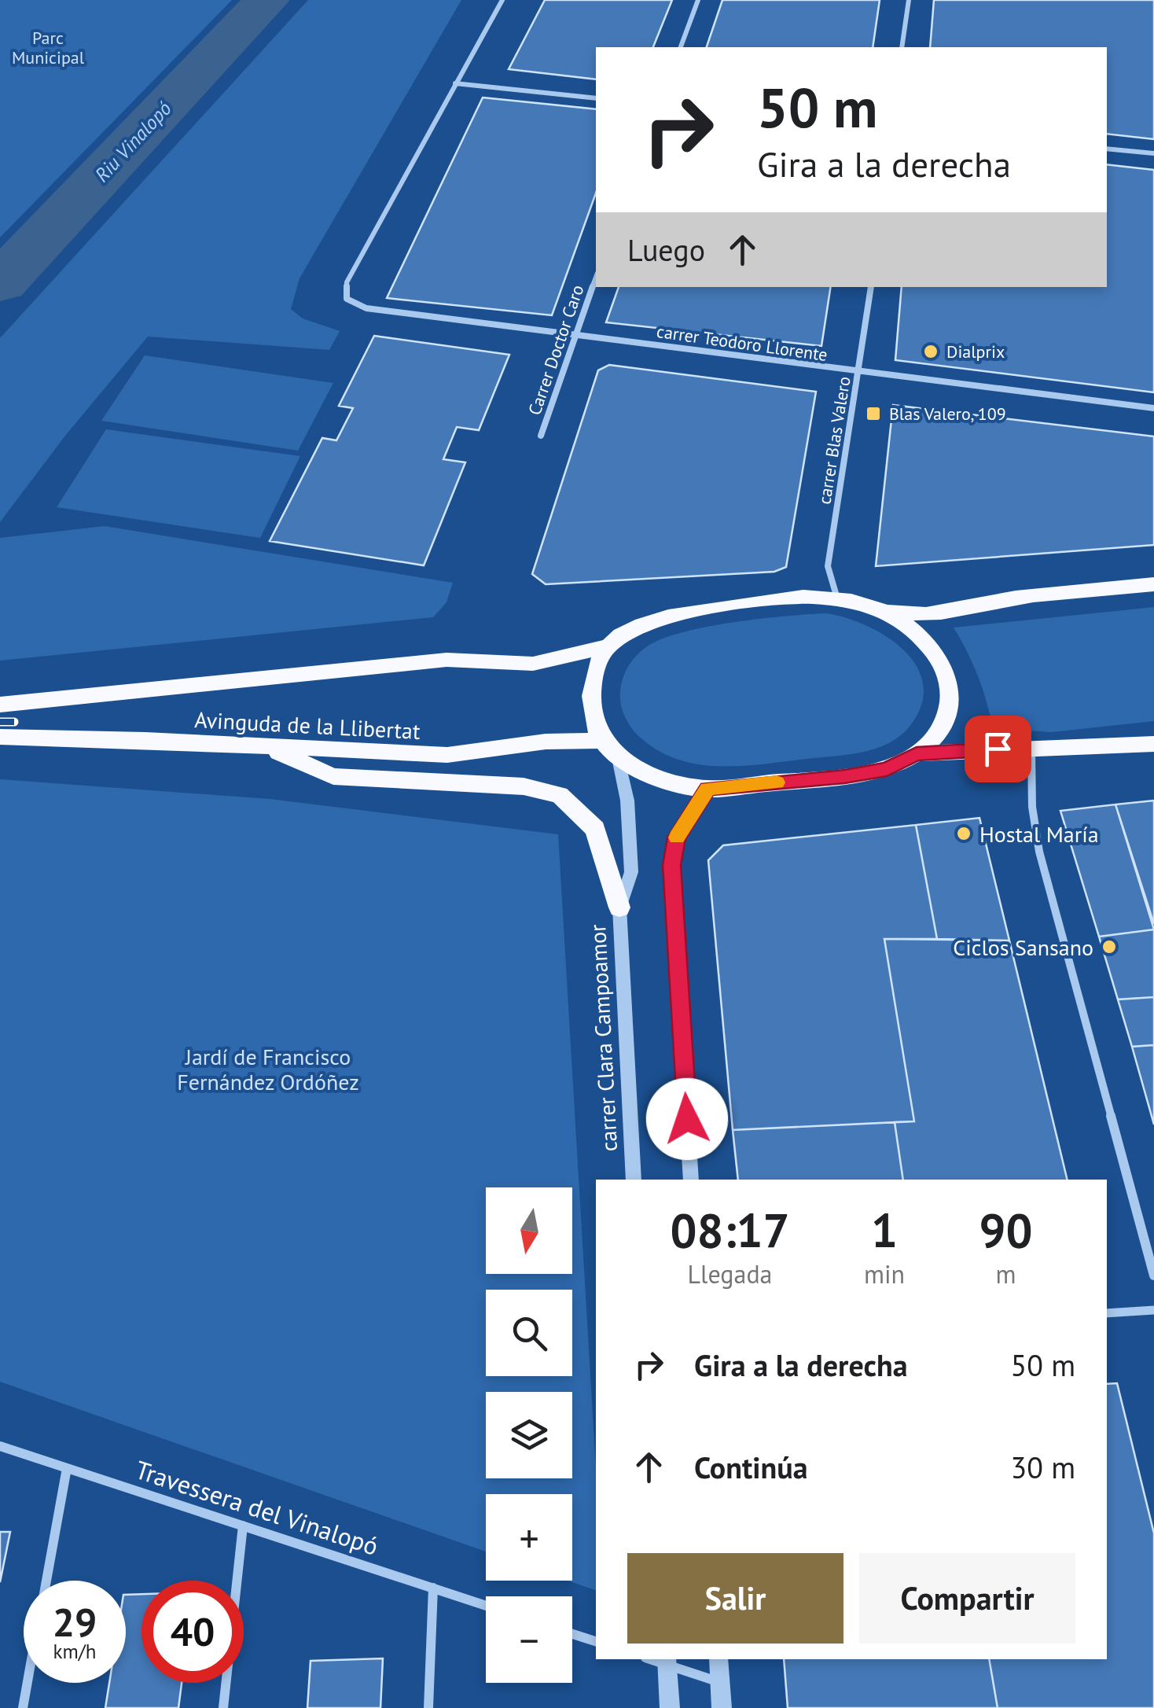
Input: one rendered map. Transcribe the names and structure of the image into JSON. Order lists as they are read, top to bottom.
{
  "streets": {
    "highway": ["Avinguda de la Llibertat"],
    "street": [
      "carrer Teodoro Llorente",
      "Carrer Doctor Caro",
      "carrer Blas Valero",
      "carrer Clara Campoamor",
      "Travessera del Vinalopó"
    ]
  },
  "crossings": [
    ["carrer Teodoro Llorente", "Carrer Doctor Caro"],
    ["carrer Teodoro Llorente", "carrer Blas Valero"],
    ["carrer Blas Valero", "Avinguda de la Llibertat"],
    ["Avinguda de la Llibertat", "carrer Clara Campoamor"]
  ],
  "water": ["Riu Vinalopó"],
  "parks": ["Parc Municipal", "Jardí de Francisco Fernández Ordóñez"],
  "places": {
    "other": ["Dialprix", "Hostal María", "Ciclos Sansano"],
    "transit": ["Blas Valero, 109"]
  },
  "north": "bottom",
  "page": {
    "turn": ["50 m", "Gira a la derecha"],
    "then": "Luego",
    "eta": [
      "08:17",
      "Llegada",
      "1",
      "min",
      "90",
      "m"
    ],
    "map_buttons": ["+", "−"],
    "list": [
      {
        "name": "Gira a la derecha",
        "value": "50 m"
      },
      {
        "name": "Continúa",
        "value": "30 m"
      }
    ],
    "buttons": ["Salir", "Compartir"],
    "speed": "29 km/h",
    "limit": "40"
  }
}
